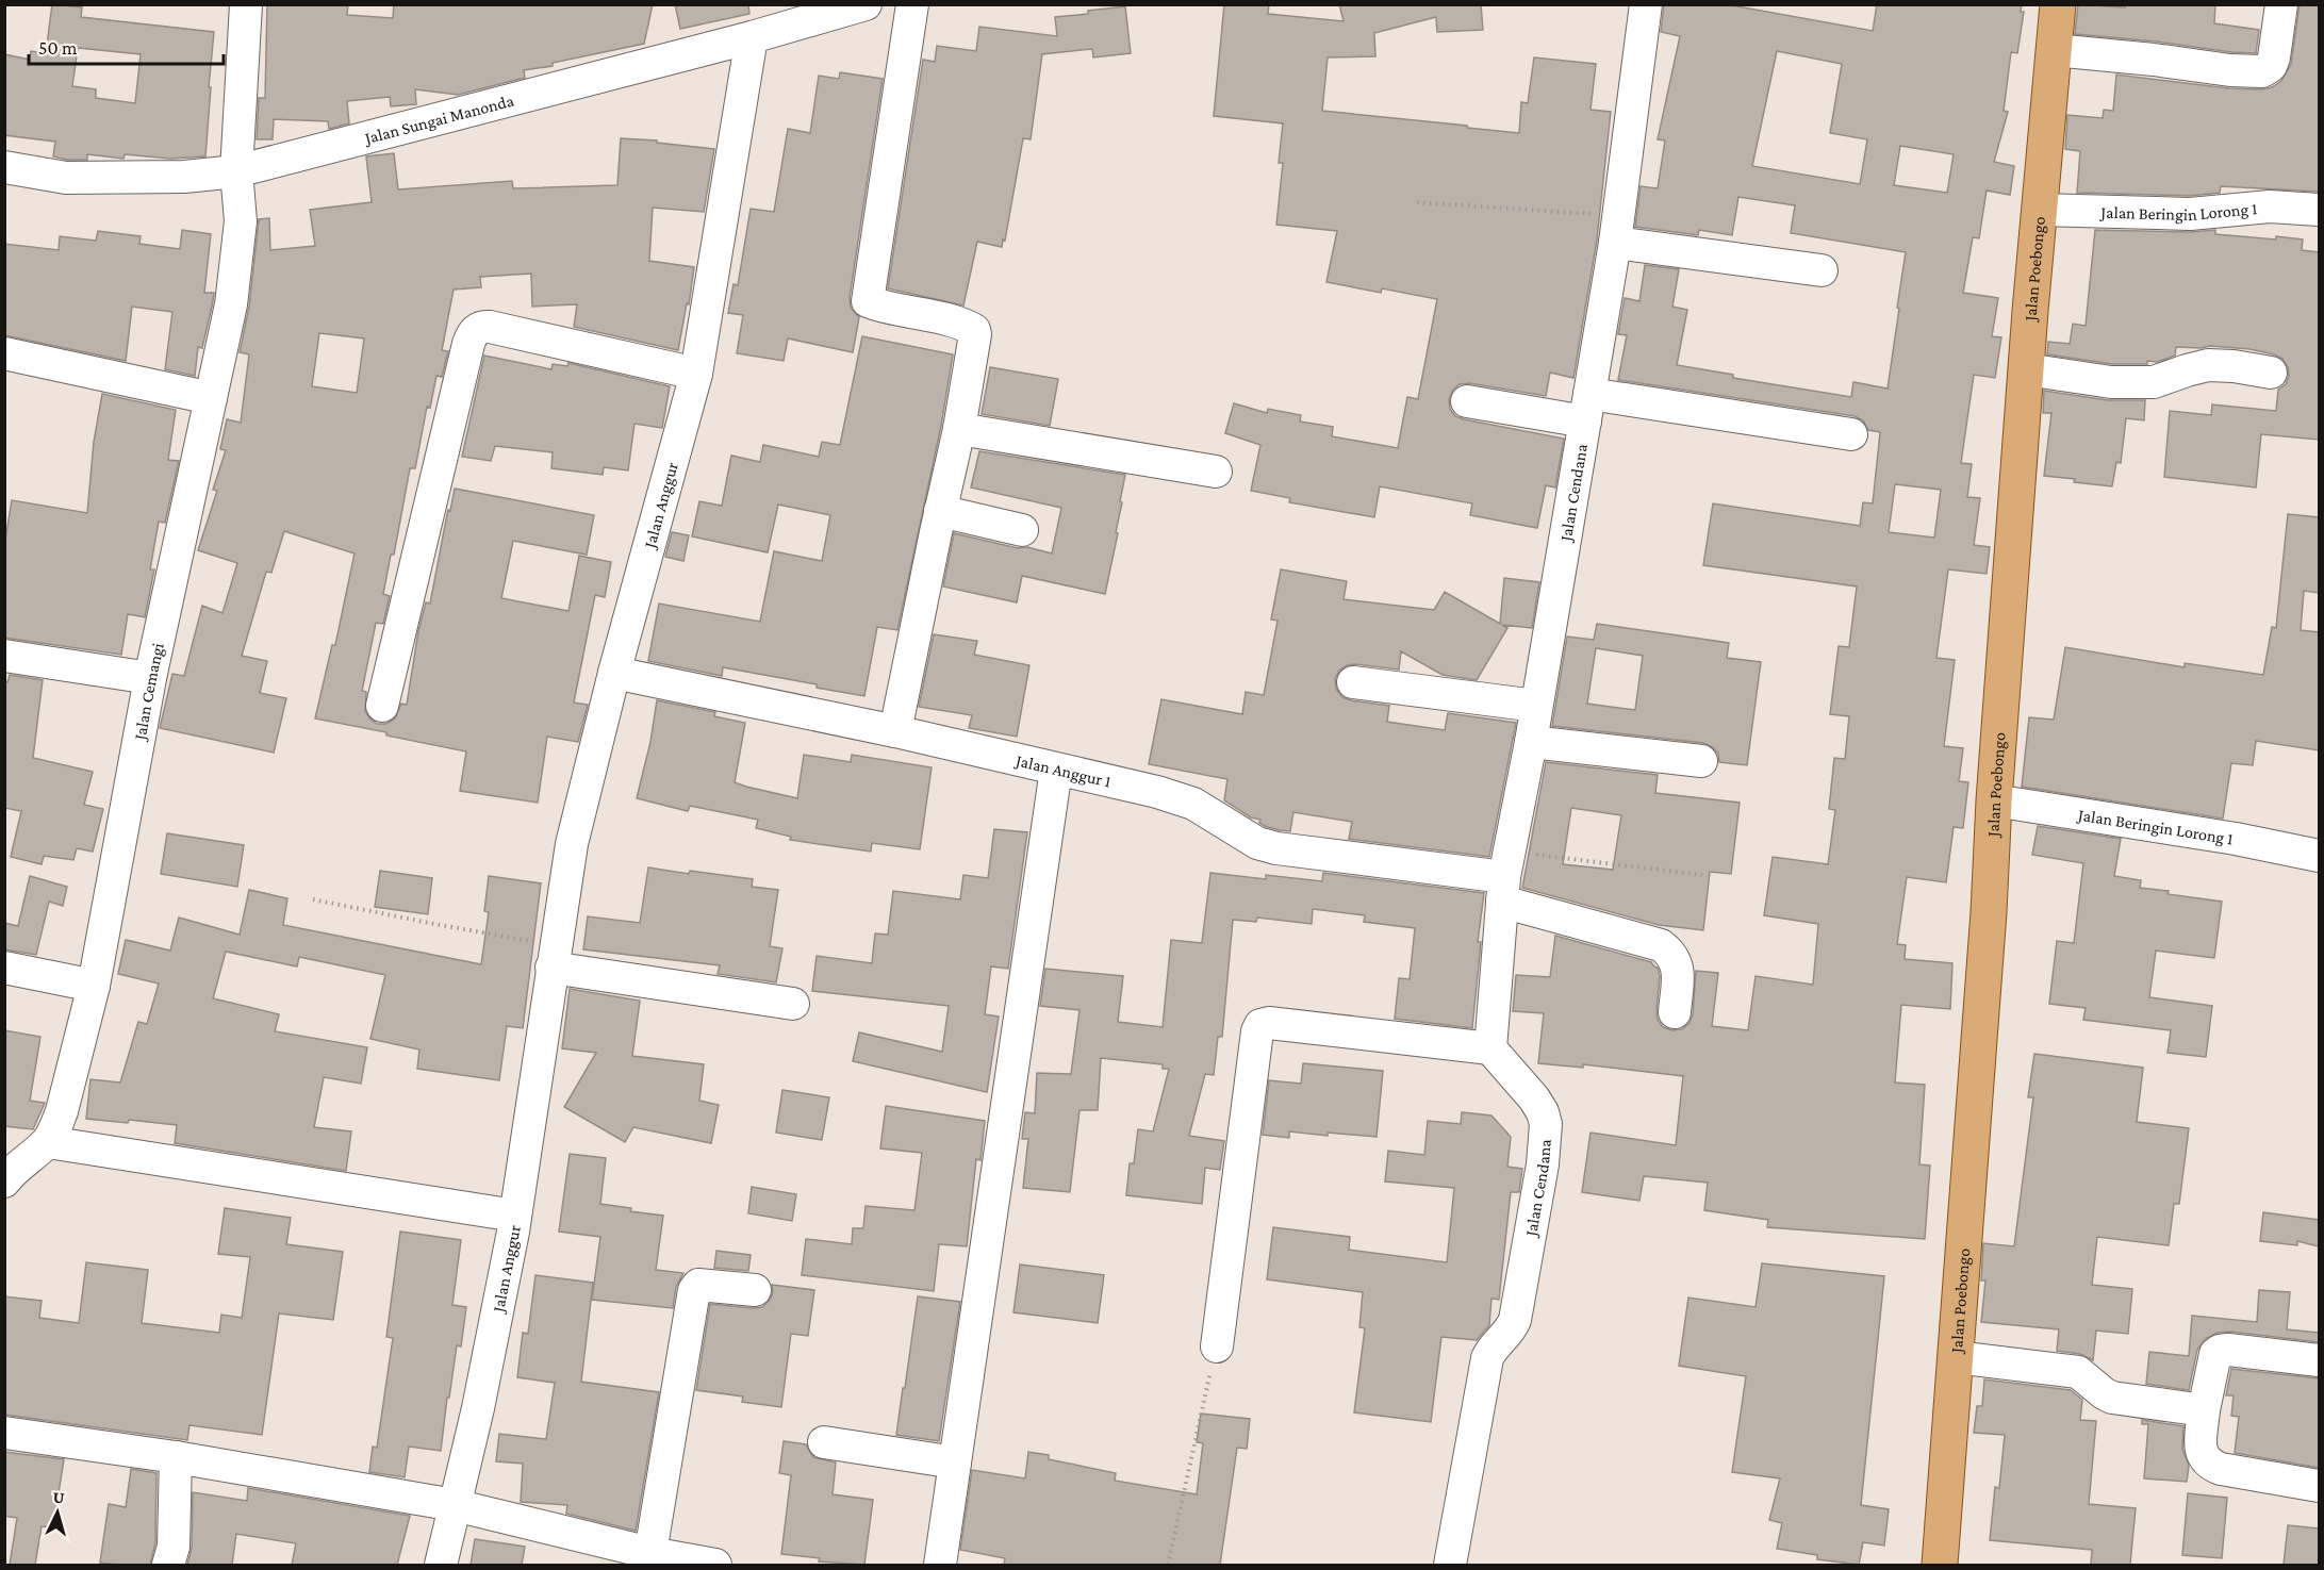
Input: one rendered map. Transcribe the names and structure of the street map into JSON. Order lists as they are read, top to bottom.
{
  "streets": {
    "main road": ["Jalan Poebongo"],
    "street": [
      "Jalan Sungai Manonda",
      "Jalan Beringin Lorong 1",
      "Jalan Cendana",
      "Jalan Anggur",
      "Jalan Cemangi",
      "Jalan Anggur 1"
    ]
  },
  "crossings": [
    ["Jalan Sungai Manonda", "Jalan Anggur"],
    ["Jalan Sungai Manonda", "Jalan Cemangi"],
    ["Jalan Beringin Lorong 1", "Jalan Poebongo"],
    ["Jalan Cendana", "Jalan Anggur 1"],
    ["Jalan Anggur", "Jalan Anggur 1"]
  ],
  "scale_bar": "50 m",
  "north": "top"
}
